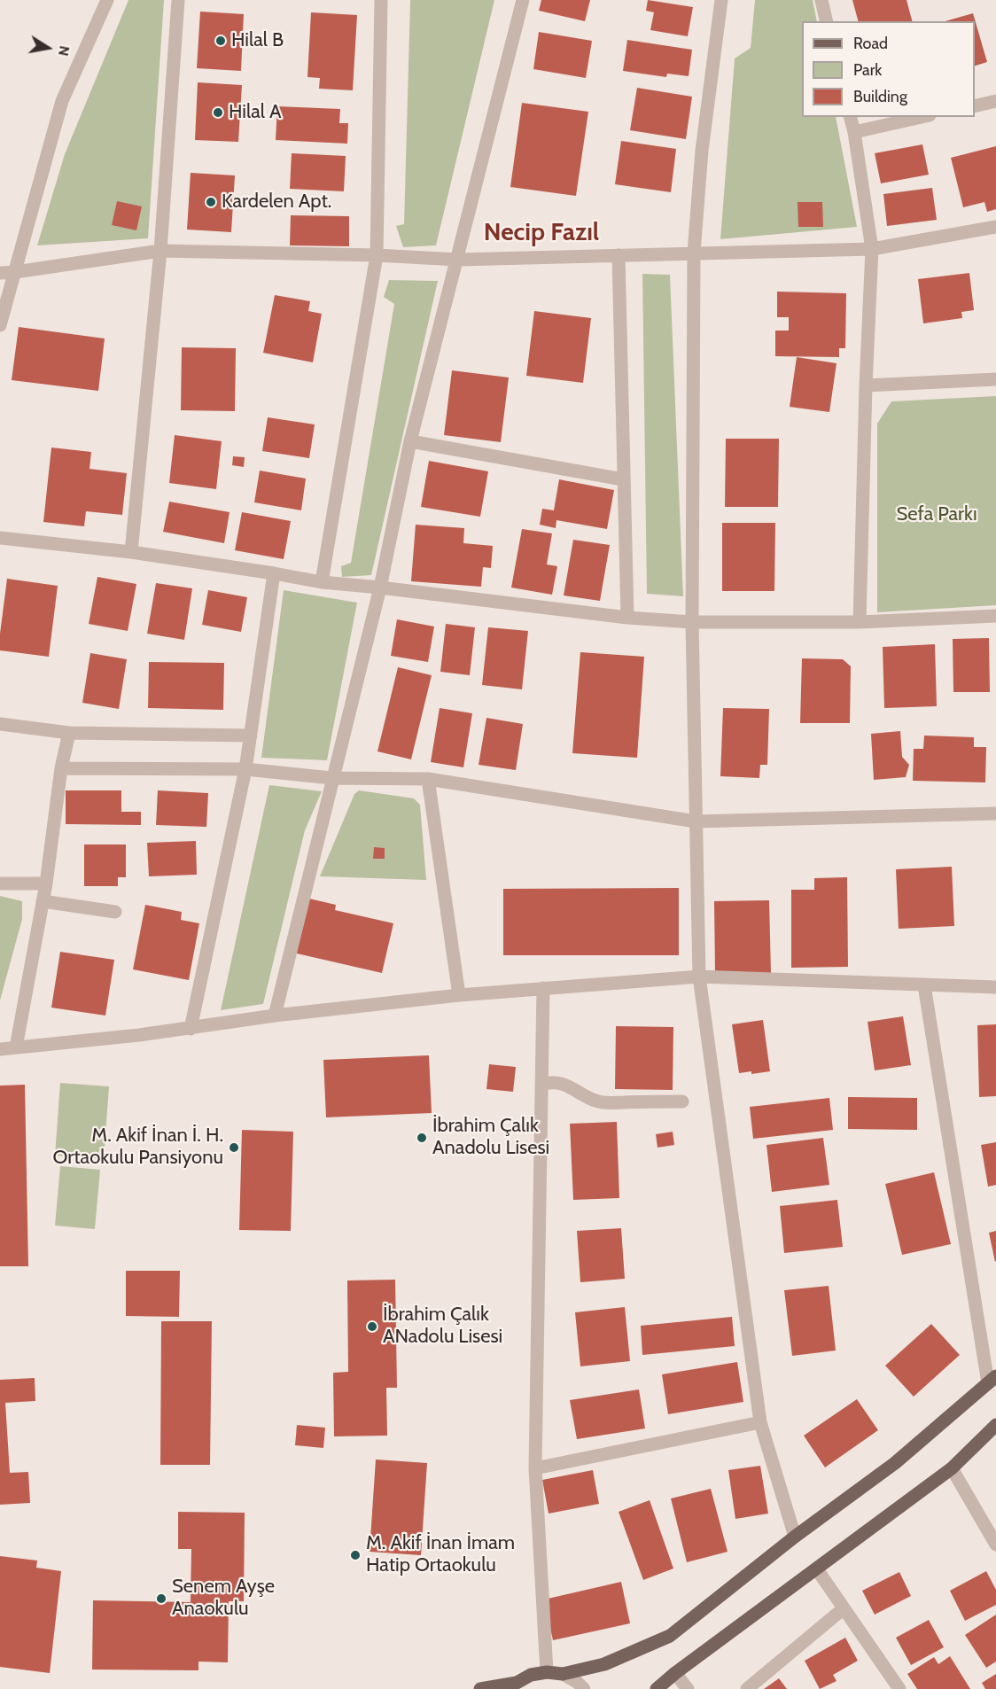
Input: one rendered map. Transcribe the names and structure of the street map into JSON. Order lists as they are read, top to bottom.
{
  "districts": ["Necip Fazıl"],
  "parks": ["Sefa Parkı"],
  "places": [
    "Hilal B",
    "Hilal A",
    "Kardelen Apt.",
    "İbrahim Çalık Anadolu Lisesi",
    "M. Akif İnan İ. H. Ortaokulu Pansiyonu",
    "İbrahim Çalık ANadolu Lisesi",
    "M. Akif İnan İmam Hatip Ortaokulu",
    "Senem Ayşe Anaokulu"
  ],
  "legend": ["Road", "Park", "Building"],
  "north": "right"
}
